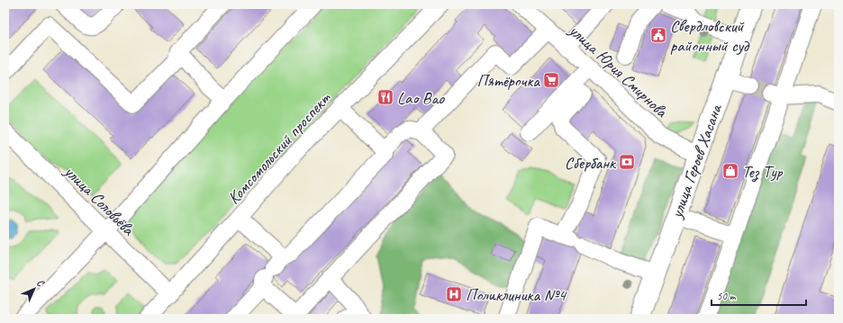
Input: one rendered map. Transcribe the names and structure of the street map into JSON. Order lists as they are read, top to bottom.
{
  "streets": {
    "main road": ["улица Героев Хасана"],
    "street": ["улица Юрия Смирнова", "Комсомольский проспект", "улица Соловьёва"]
  },
  "crossings": [
    ["улица Юрия Смирнова", "улица Героев Хасана"],
    ["Комсомольский проспект", "улица Соловьёва"]
  ],
  "places": {
    "public building": ["Свердловский районный суд"],
    "supermarket": ["Пятёрочка"],
    "restaurant": ["Lao Bao"],
    "bank": ["Сбербанк"],
    "shop": ["Тез Тур"],
    "hospital": ["Поликлиника №4"]
  },
  "scale_bar": "50 m",
  "north": "top right"
}
